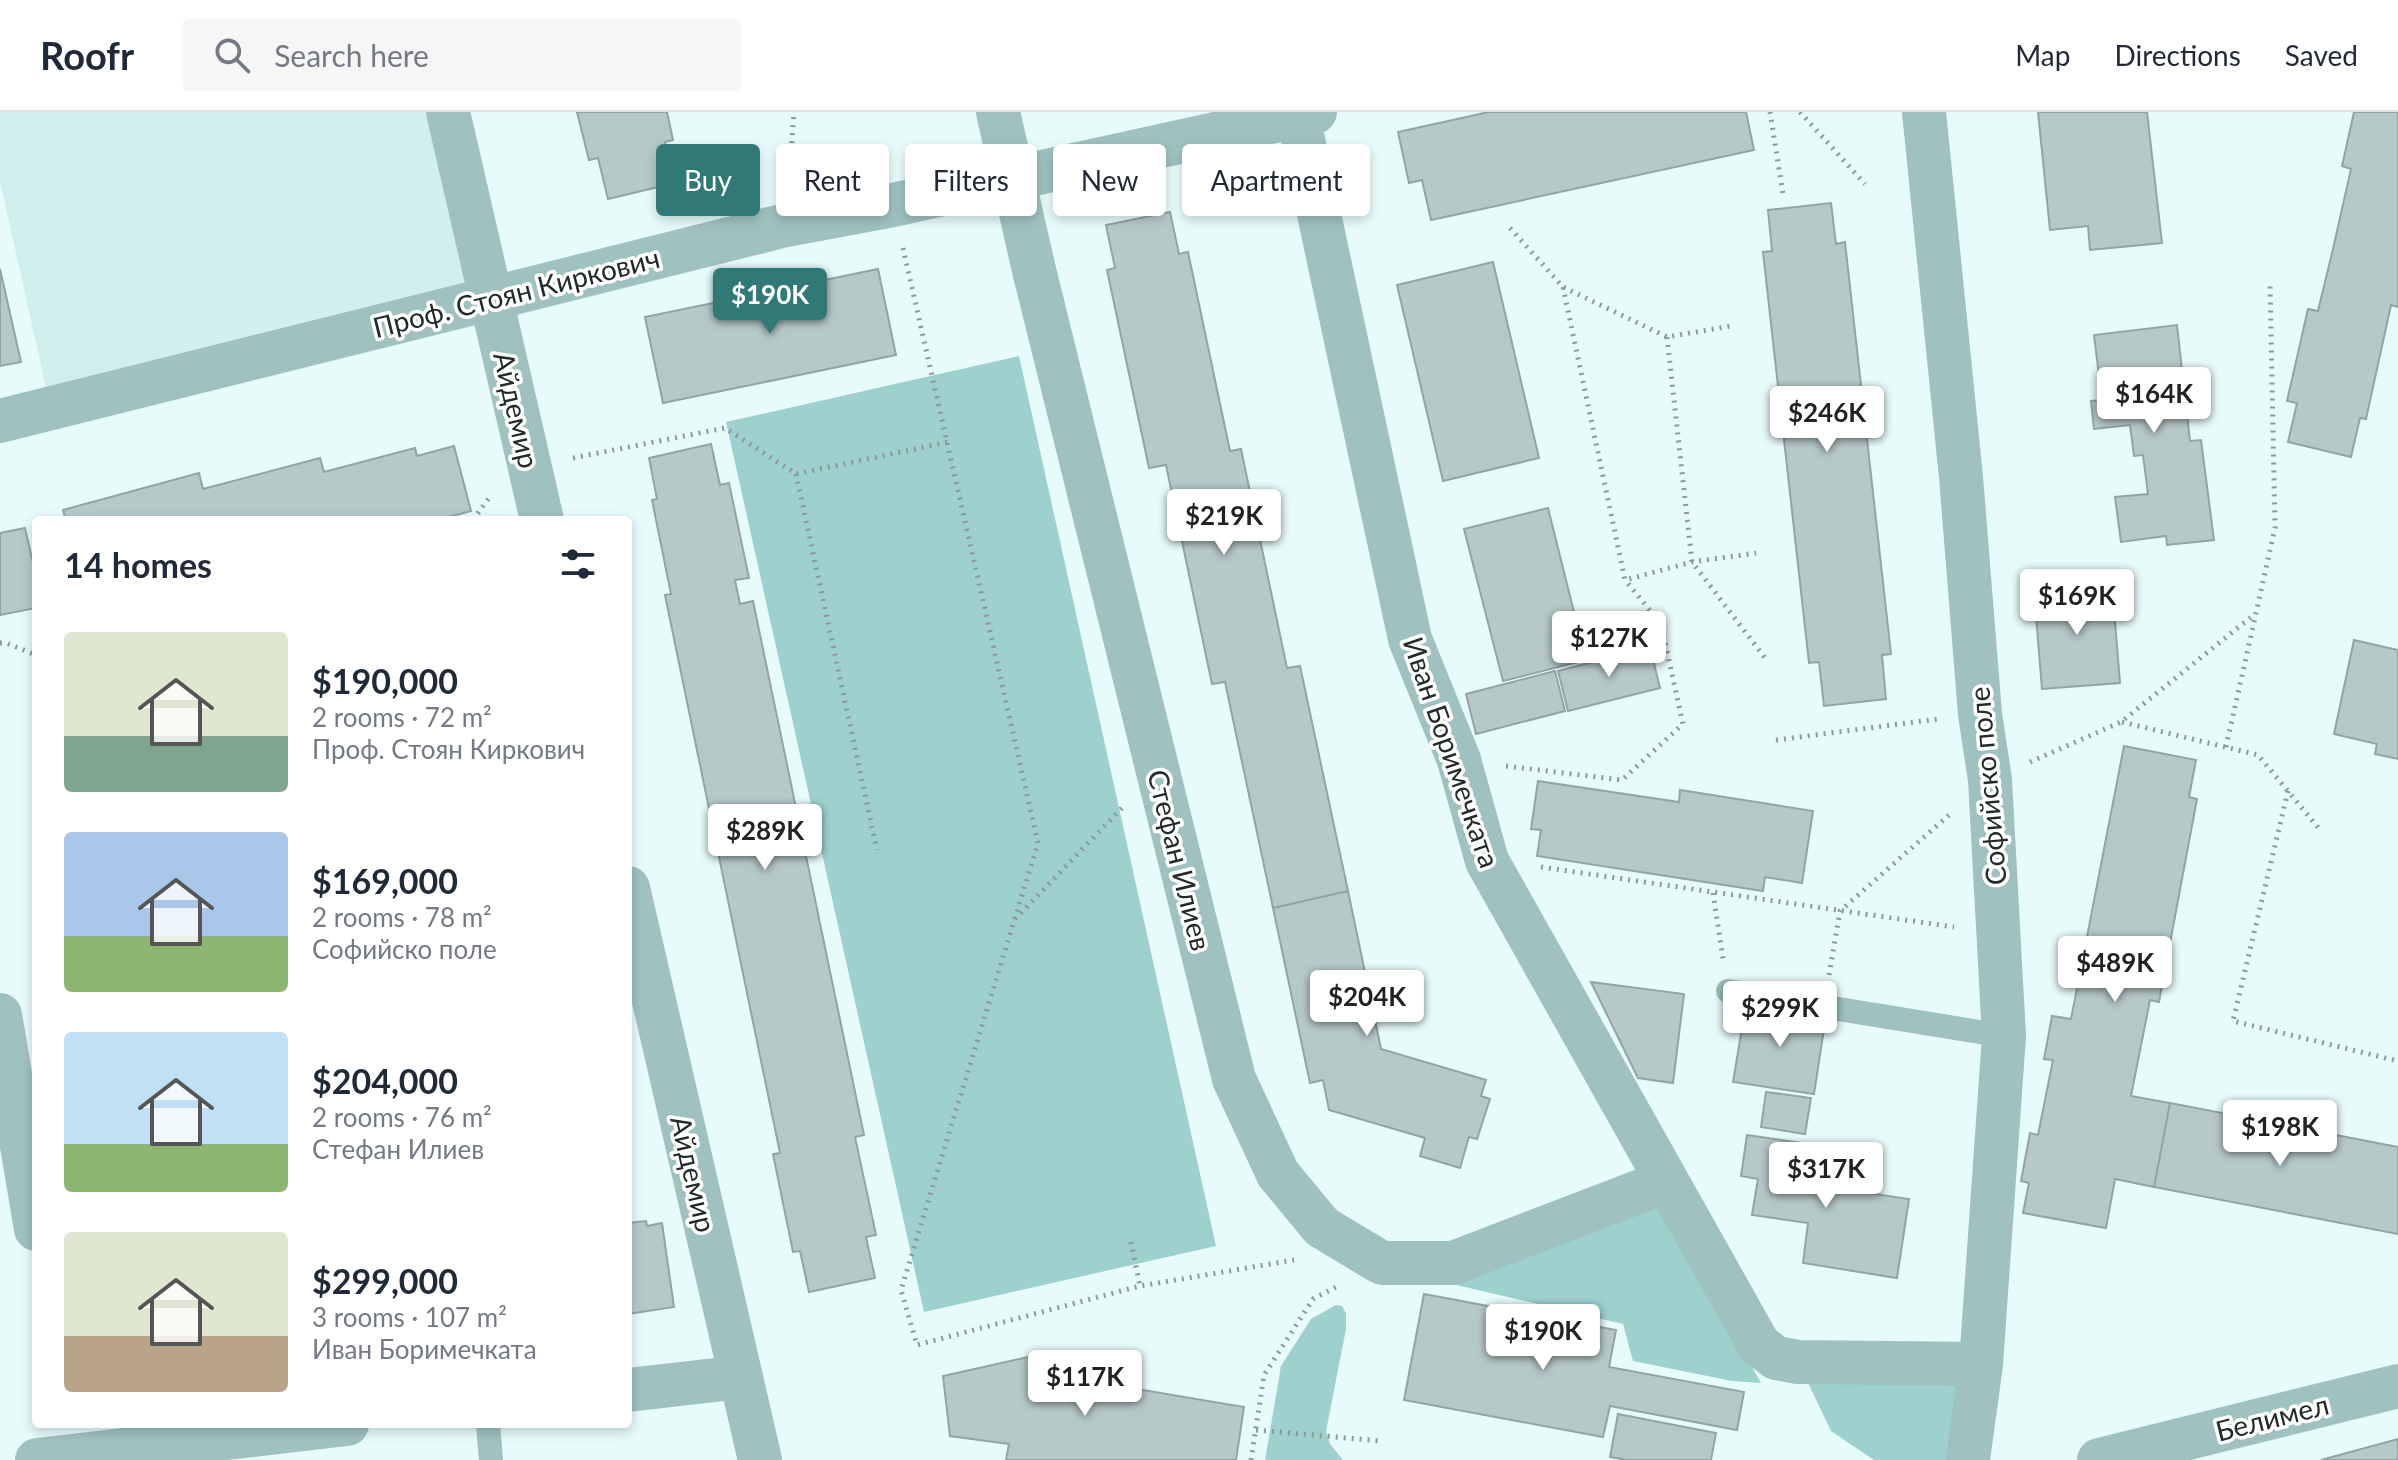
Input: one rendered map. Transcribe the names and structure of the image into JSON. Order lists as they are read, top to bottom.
{
  "streets": {
    "street": [
      "Проф. Стоян Киркович",
      "Айдемир",
      "Иван Боримечката",
      "Софийско поле",
      "Стефан Илиев",
      "Белимел"
    ]
  },
  "crossings": [
    ["Проф. Стоян Киркович", "Айдемир"],
    ["Проф. Стоян Киркович", "Иван Боримечката"],
    ["Иван Боримечката", "Софийско поле"]
  ],
  "page": {
    "header": "Roofr",
    "search": "Search here",
    "nav": ["Map", "Directions", "Saved"],
    "chip": [
      "Buy",
      "Rent",
      "Filters",
      "New",
      "Apartment"
    ],
    "price": [
      "$190K",
      "$164K",
      "$246K",
      "$219K",
      "$169K",
      "$127K",
      "$289K",
      "$489K",
      "$204K",
      "$299K",
      "$198K",
      "$317K",
      "$190K",
      "$117K"
    ],
    "heading": "14 homes",
    "list": [
      {
        "name": "$190,000",
        "note": "2 rooms · 72 m² · Проф. Стоян Киркович"
      },
      {
        "name": "$169,000",
        "note": "2 rooms · 78 m² · Софийско поле"
      },
      {
        "name": "$204,000",
        "note": "2 rooms · 76 m² · Стефан Илиев"
      },
      {
        "name": "$299,000",
        "note": "3 rooms · 107 m² · Иван Боримечката"
      }
    ]
  }
}
